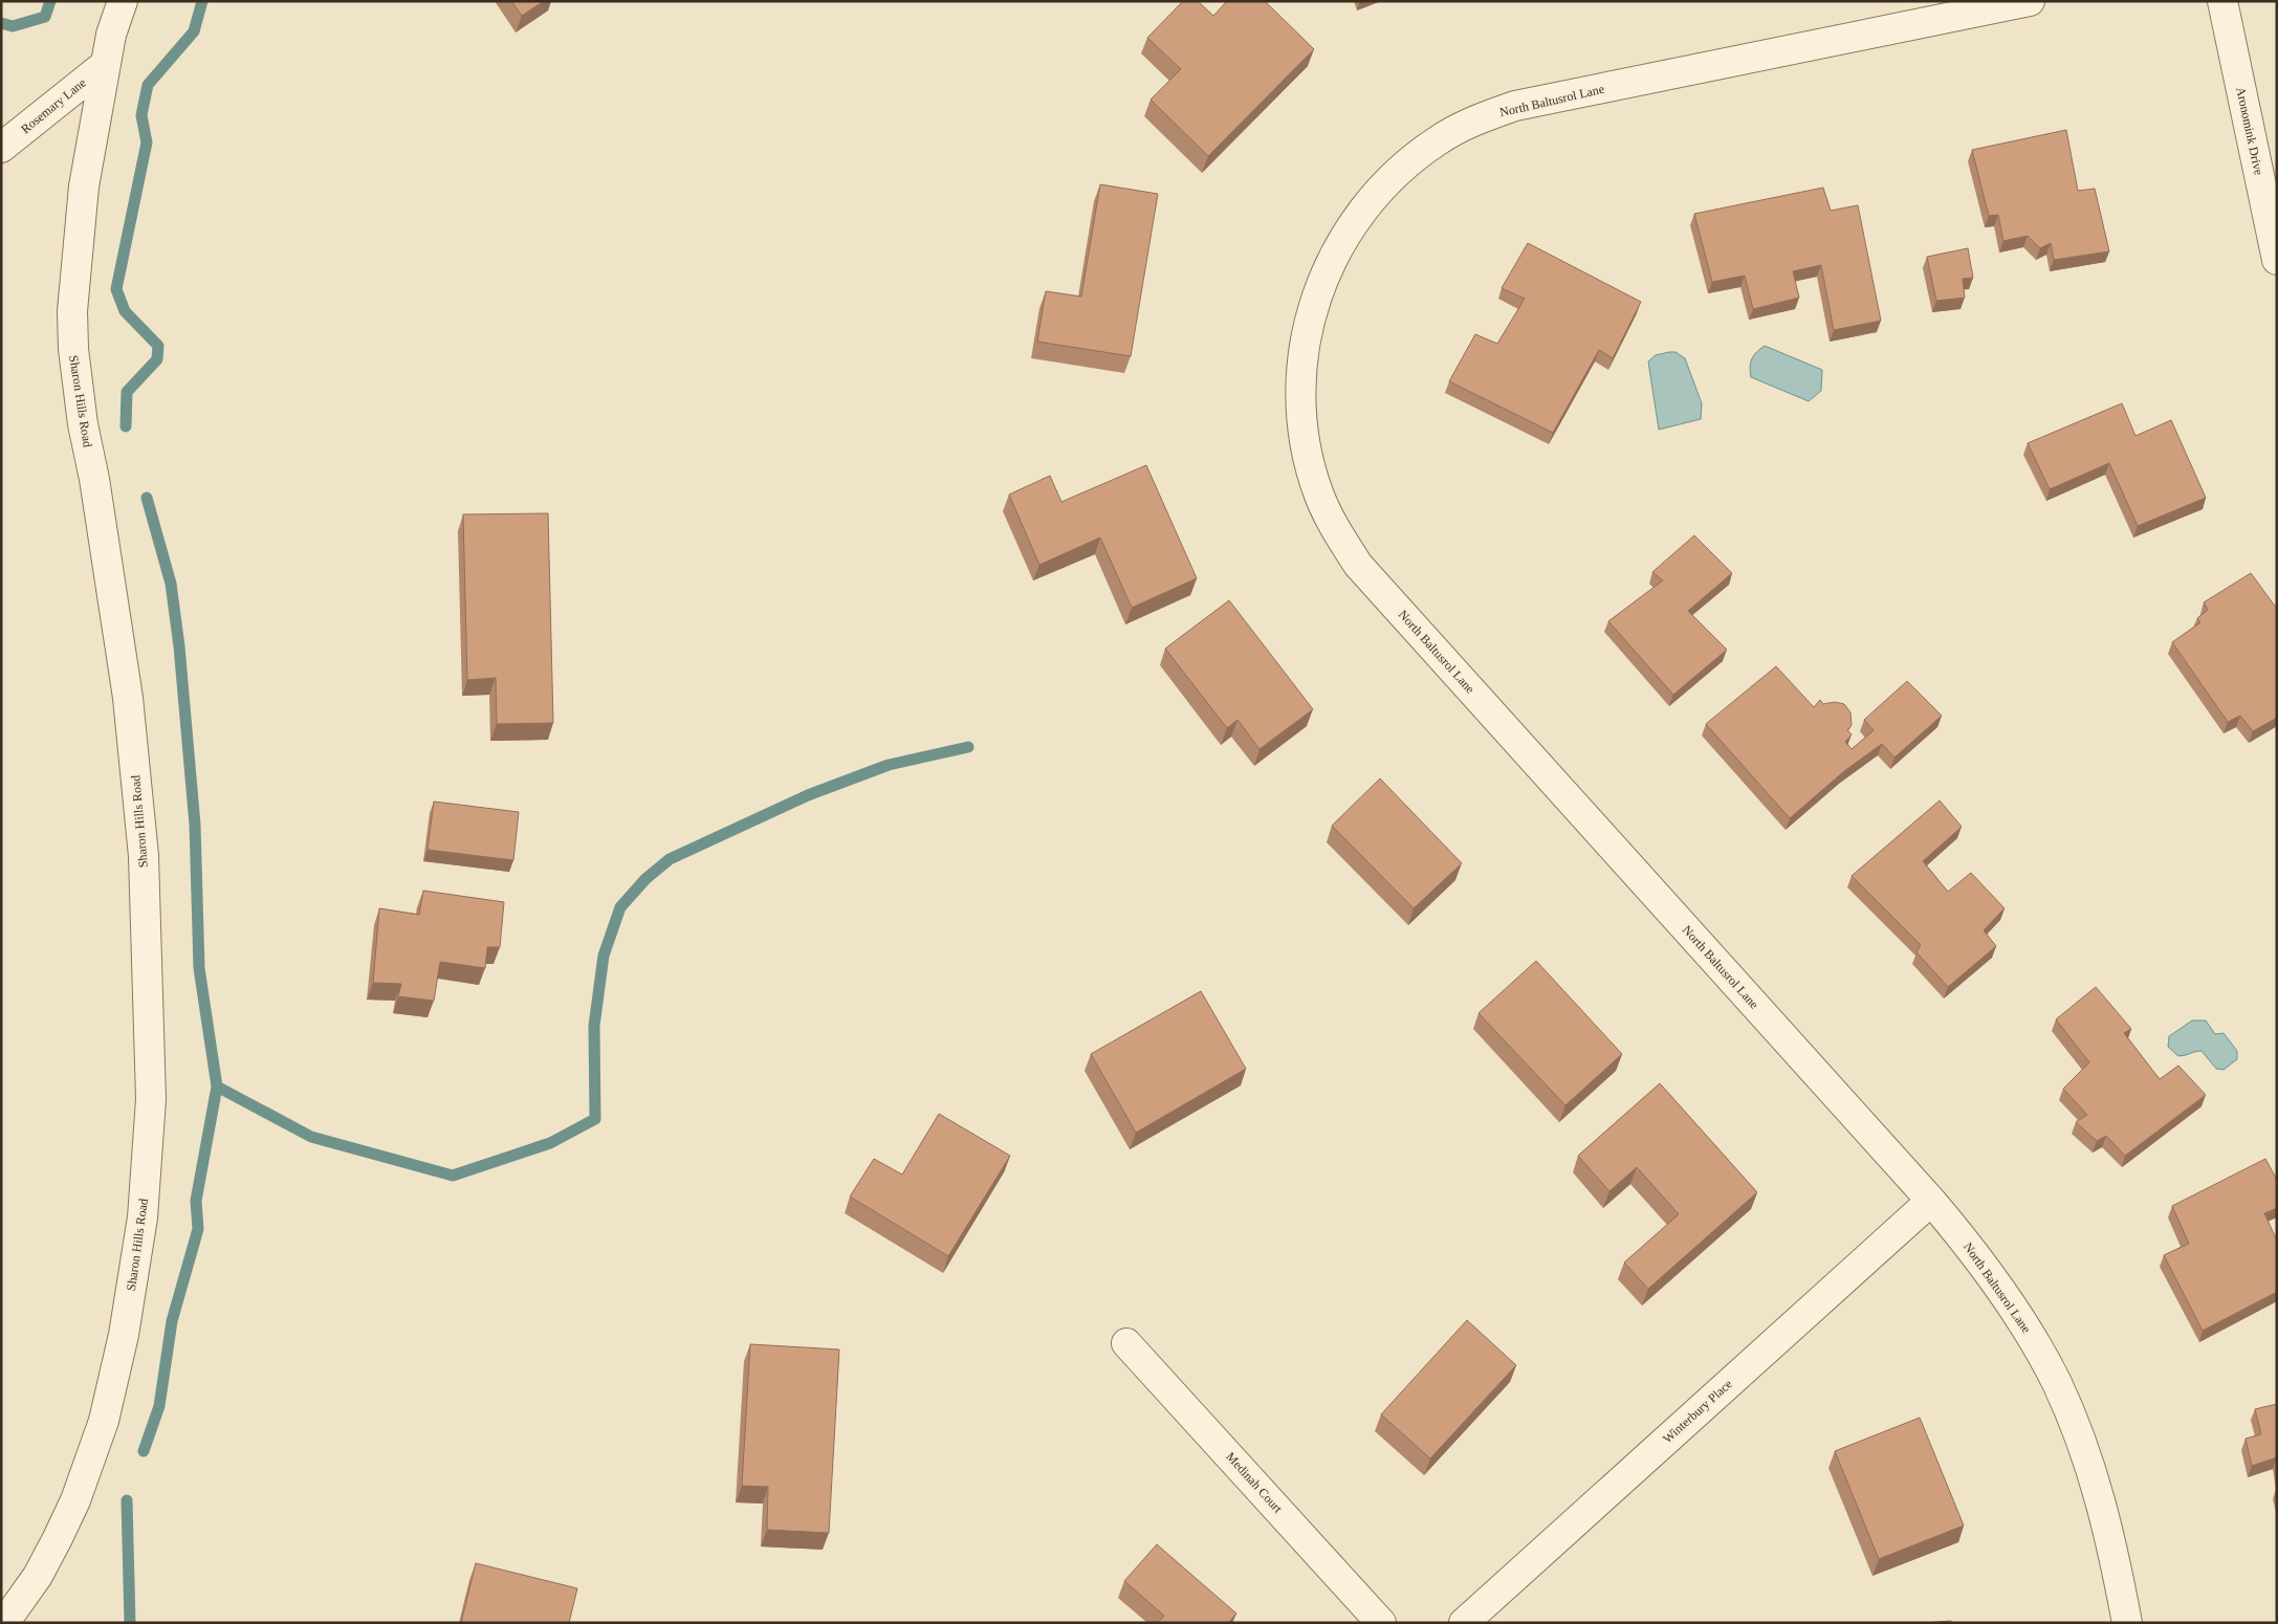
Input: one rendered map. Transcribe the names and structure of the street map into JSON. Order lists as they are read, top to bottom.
{
  "streets": {
    "street": [
      "North Baltusrol Lane",
      "Rosemary Lane",
      "Aronomink Drive",
      "Sharon Hills Road",
      "Winterbury Place",
      "Medinah Court"
    ]
  },
  "crossings": [
    ["North Baltusrol Lane", "Winterbury Place"],
    ["Rosemary Lane", "Sharon Hills Road"]
  ]
}
